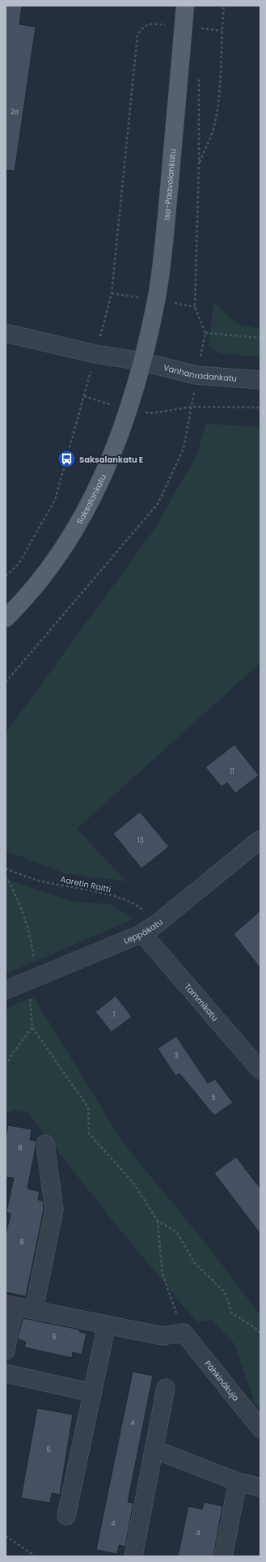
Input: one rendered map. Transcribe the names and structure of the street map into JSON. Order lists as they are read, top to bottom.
{
  "streets": {
    "main road": ["Iso-Paavolankatu", "Saksalankatu"],
    "street": [
      "Vanhanradankatu",
      "Leppäkatu",
      "Tammikatu",
      "Pähkinäkuja"
    ],
    "path": ["Aaretin Raitti"]
  },
  "crossings": [
    ["Iso-Paavolankatu", "Vanhanradankatu"],
    ["Iso-Paavolankatu", "Saksalankatu"],
    ["Vanhanradankatu", "Saksalankatu"],
    ["Aaretin Raitti", "Leppäkatu"],
    ["Aaretin Raitti", "Tammikatu"],
    ["Leppäkatu", "Tammikatu"]
  ],
  "places": {
    "bus stop": ["Saksalankatu E"]
  },
  "house_numbers": [
    "2a",
    "11",
    "13",
    "1",
    "3",
    "5",
    "8",
    "8",
    "6",
    "4",
    "6",
    "4",
    "4"
  ]
}
